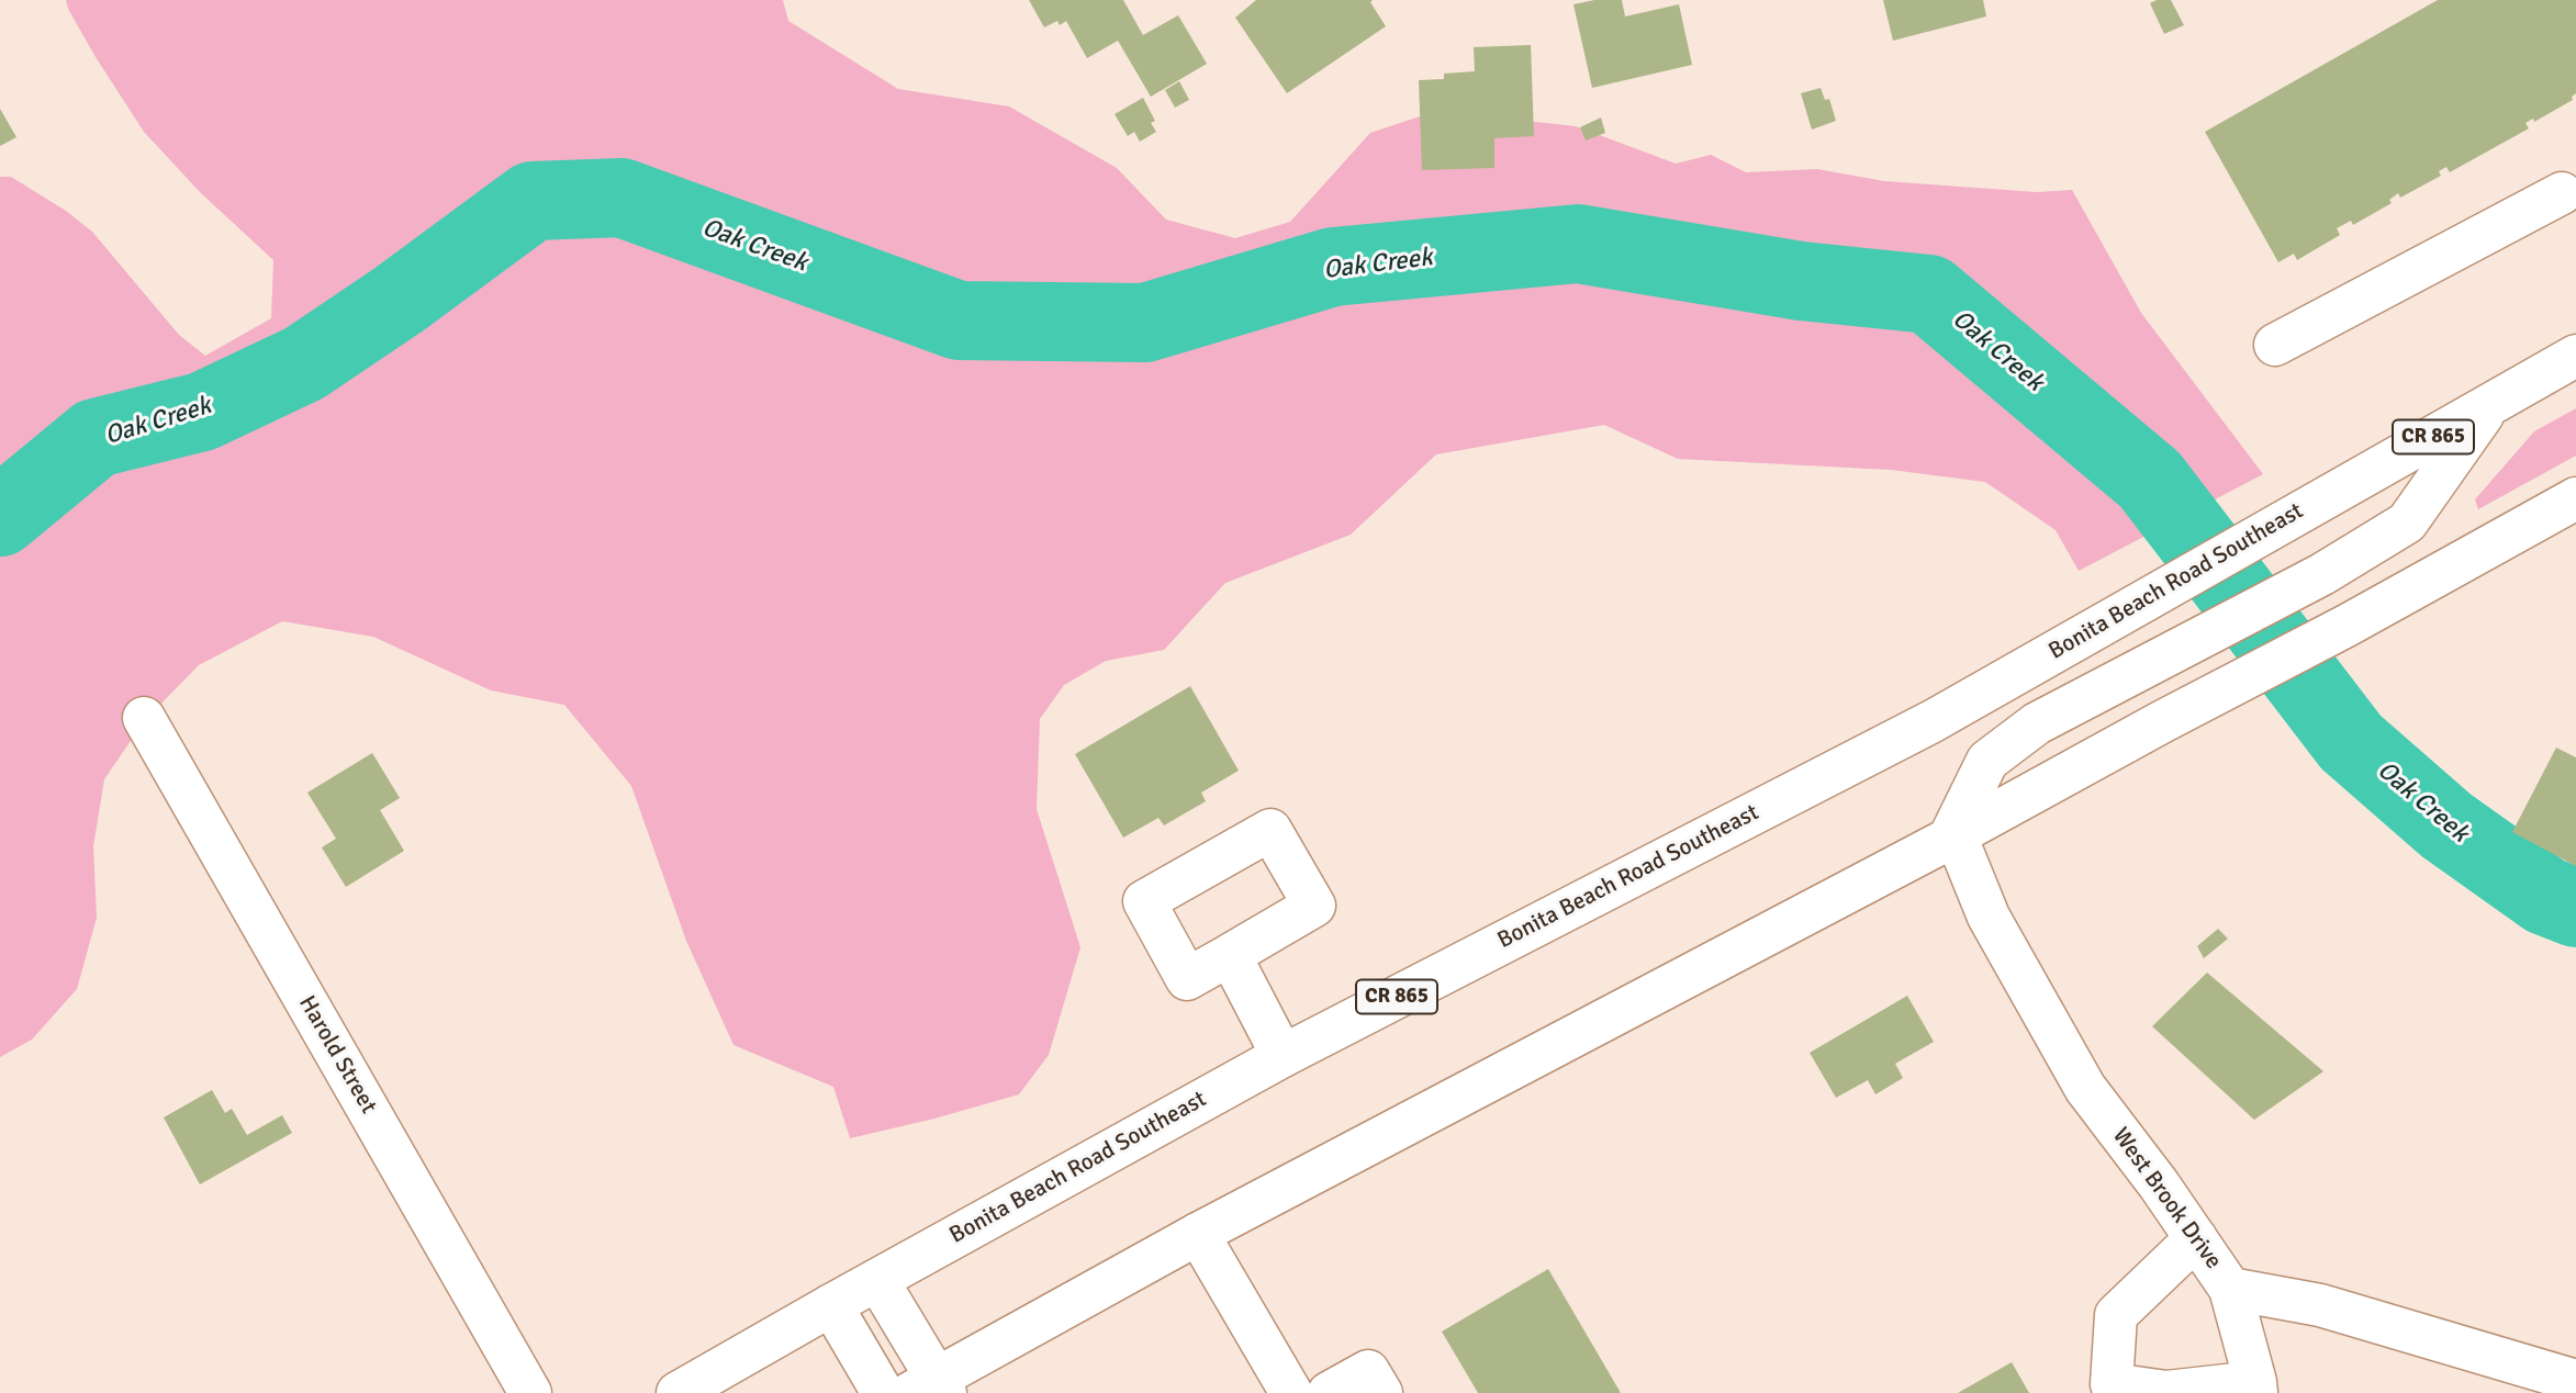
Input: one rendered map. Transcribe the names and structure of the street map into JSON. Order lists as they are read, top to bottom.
{
  "streets": {
    "main road": [
      "CR 865",
      "Bonita Beach Road Southeast",
      "Harold Street",
      "West Brook Drive"
    ]
  },
  "water": ["Oak Creek"]
}
